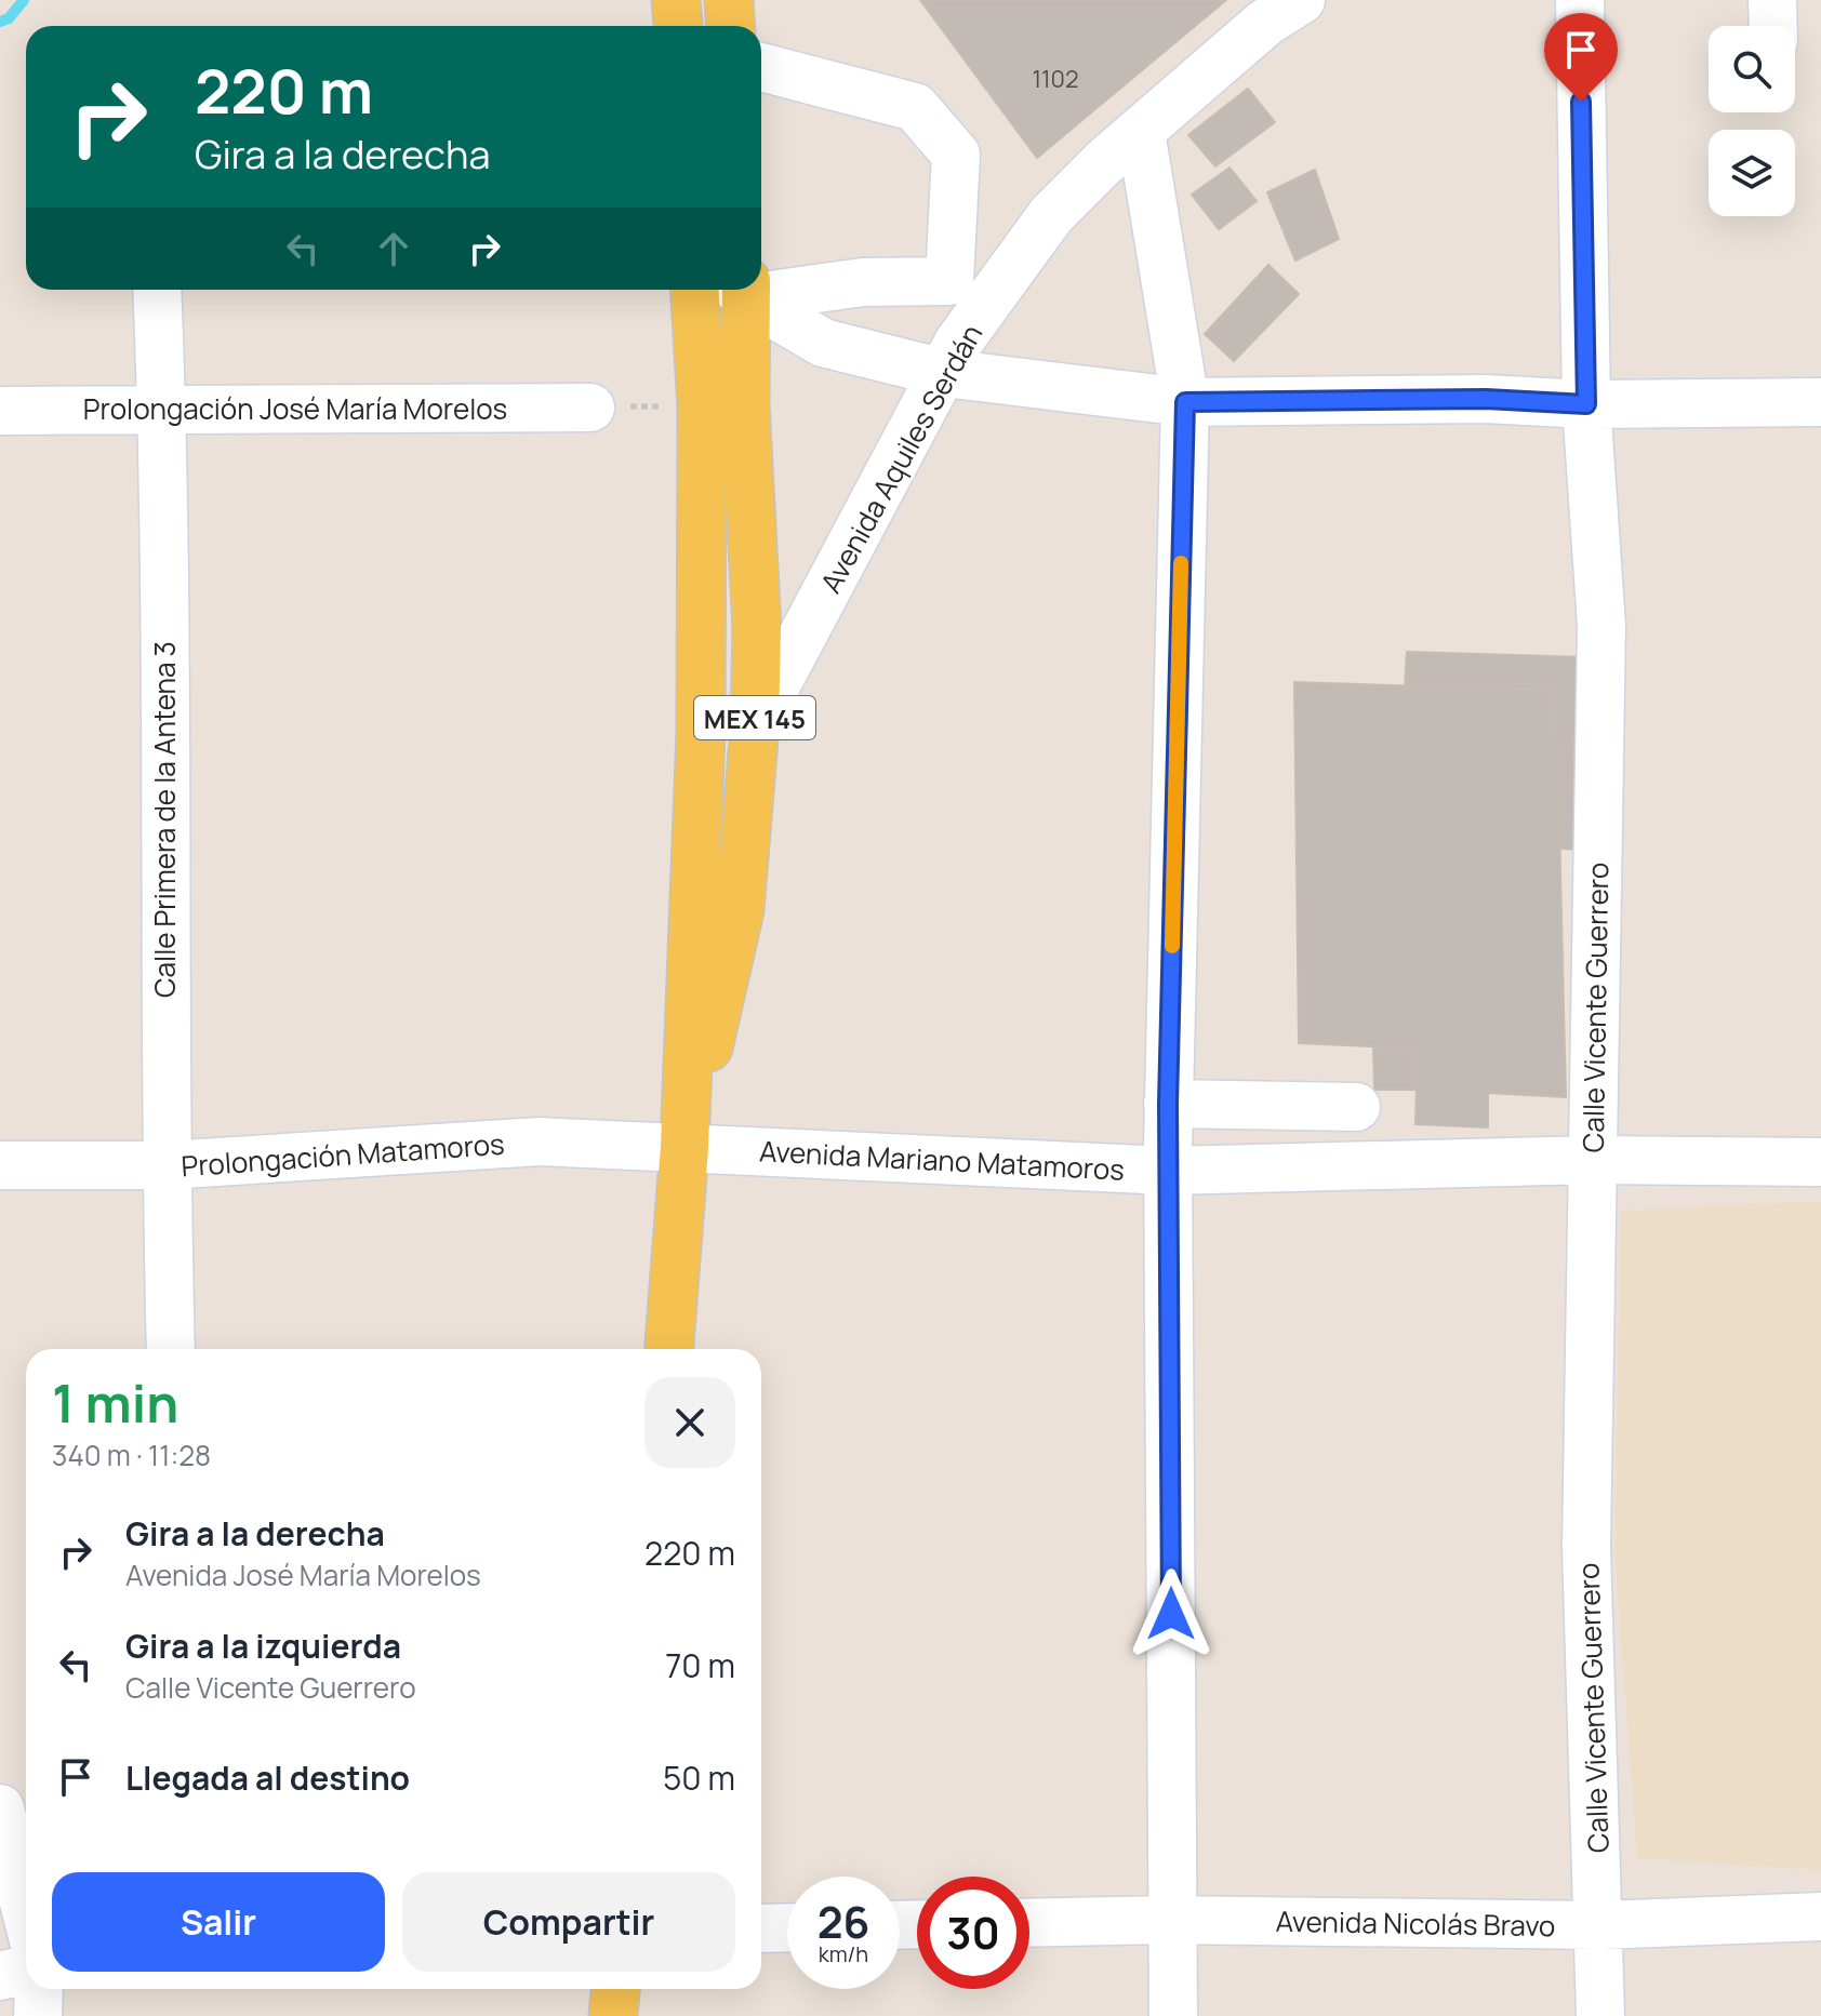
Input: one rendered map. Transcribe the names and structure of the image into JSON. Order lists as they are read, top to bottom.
{
  "streets": {
    "main road": ["MEX 145"],
    "street": [
      "Prolongación José María Morelos",
      "Avenida Aquiles Serdán",
      "Calle Primera de la Antena 3",
      "Calle Vicente Guerrero",
      "Prolongación Matamoros",
      "Avenida Mariano Matamoros",
      "Avenida Nicolás Bravo"
    ]
  },
  "crossings": [
    ["Prolongación José María Morelos", "Calle Primera de la Antena 3"],
    ["Avenida Aquiles Serdán", "MEX 145"],
    ["MEX 145", "Prolongación Matamoros"],
    ["MEX 145", "Avenida Mariano Matamoros"],
    ["Calle Primera de la Antena 3", "Prolongación Matamoros"],
    ["Calle Vicente Guerrero", "Avenida Mariano Matamoros"],
    ["Calle Vicente Guerrero", "Avenida Nicolás Bravo"],
    ["Prolongación Matamoros", "Avenida Mariano Matamoros"]
  ],
  "house_numbers": ["1102"],
  "page": {
    "turn": ["220 m", "Gira a la derecha"],
    "heading": ["1 min", "340 m · 11:28"],
    "list": [
      {
        "name": "Gira a la derecha",
        "note": "Avenida José María Morelos",
        "value": "220 m"
      },
      {
        "name": "Gira a la izquierda",
        "note": "Calle Vicente Guerrero",
        "value": "70 m"
      },
      {
        "name": "Llegada al destino",
        "value": "50 m"
      }
    ],
    "buttons": ["Salir", "Compartir"],
    "speed": "26 km/h",
    "limit": "30"
  }
}
